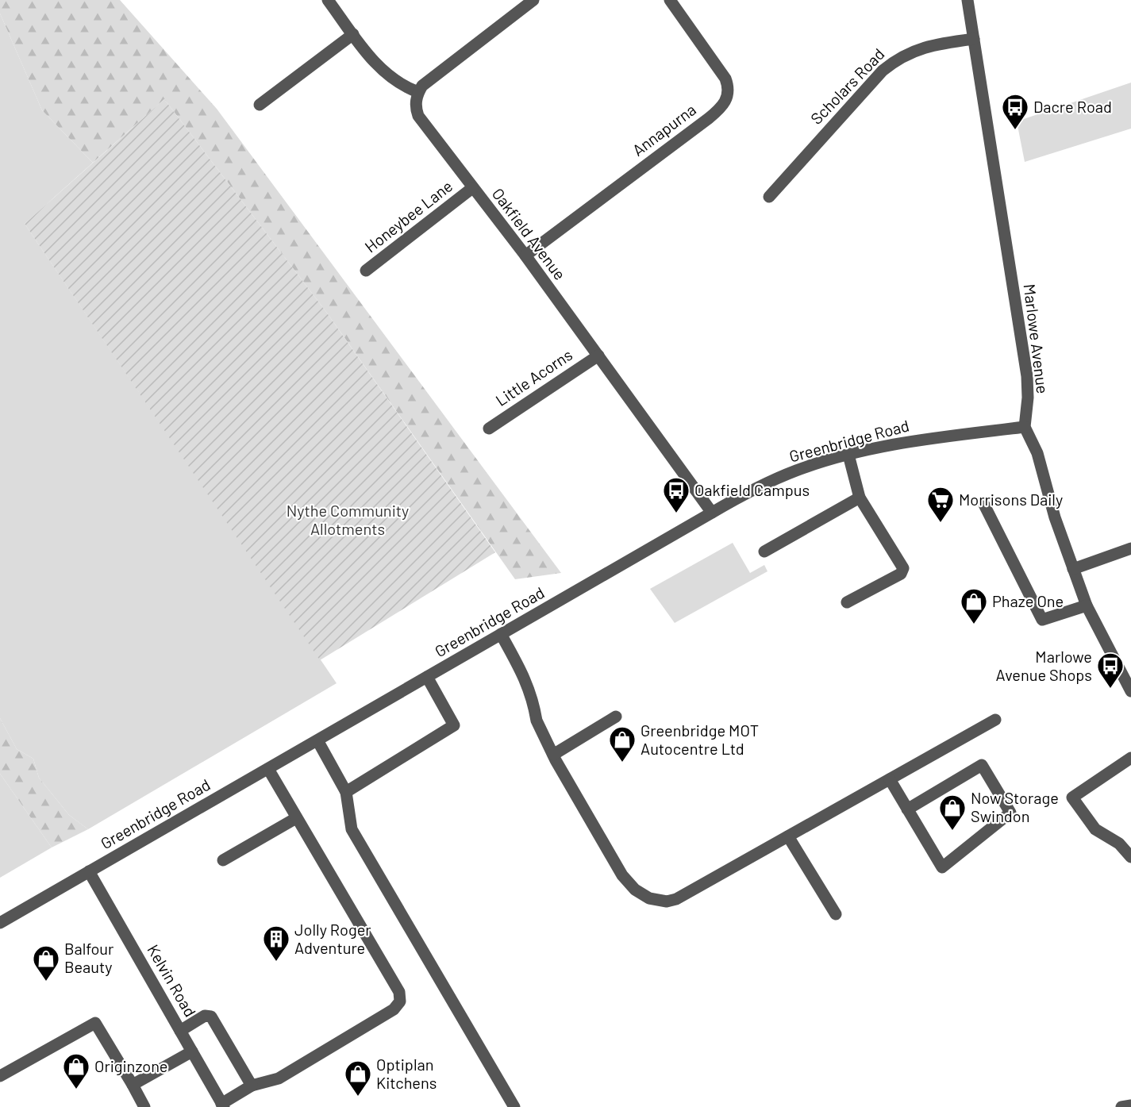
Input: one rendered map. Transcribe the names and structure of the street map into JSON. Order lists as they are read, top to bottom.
{
  "streets": {
    "street": [
      "Scholars Road",
      "Annapurna",
      "Honeybee Lane",
      "Oakfield Avenue",
      "Marlowe Avenue",
      "Little Acorns",
      "Greenbridge Road",
      "Kelvin Road"
    ]
  },
  "crossings": [
    ["Scholars Road", "Marlowe Avenue"],
    ["Annapurna", "Oakfield Avenue"],
    ["Honeybee Lane", "Oakfield Avenue"],
    ["Oakfield Avenue", "Little Acorns"],
    ["Oakfield Avenue", "Greenbridge Road"],
    ["Marlowe Avenue", "Greenbridge Road"],
    ["Greenbridge Road", "Kelvin Road"]
  ],
  "parks": ["Nythe Community Allotments"],
  "places": {
    "bus stop": ["Dacre Road", "Oakfield Campus", "Marlowe Avenue Shops"],
    "supermarket": ["Morrisons Daily"],
    "shop": [
      "Phaze One",
      "Greenbridge MOT Autocentre Ltd",
      "Now Storage Swindon",
      "Balfour Beauty",
      "Originzone",
      "Optiplan Kitchens"
    ],
    "building": ["Jolly Roger Adventure"]
  }
}
